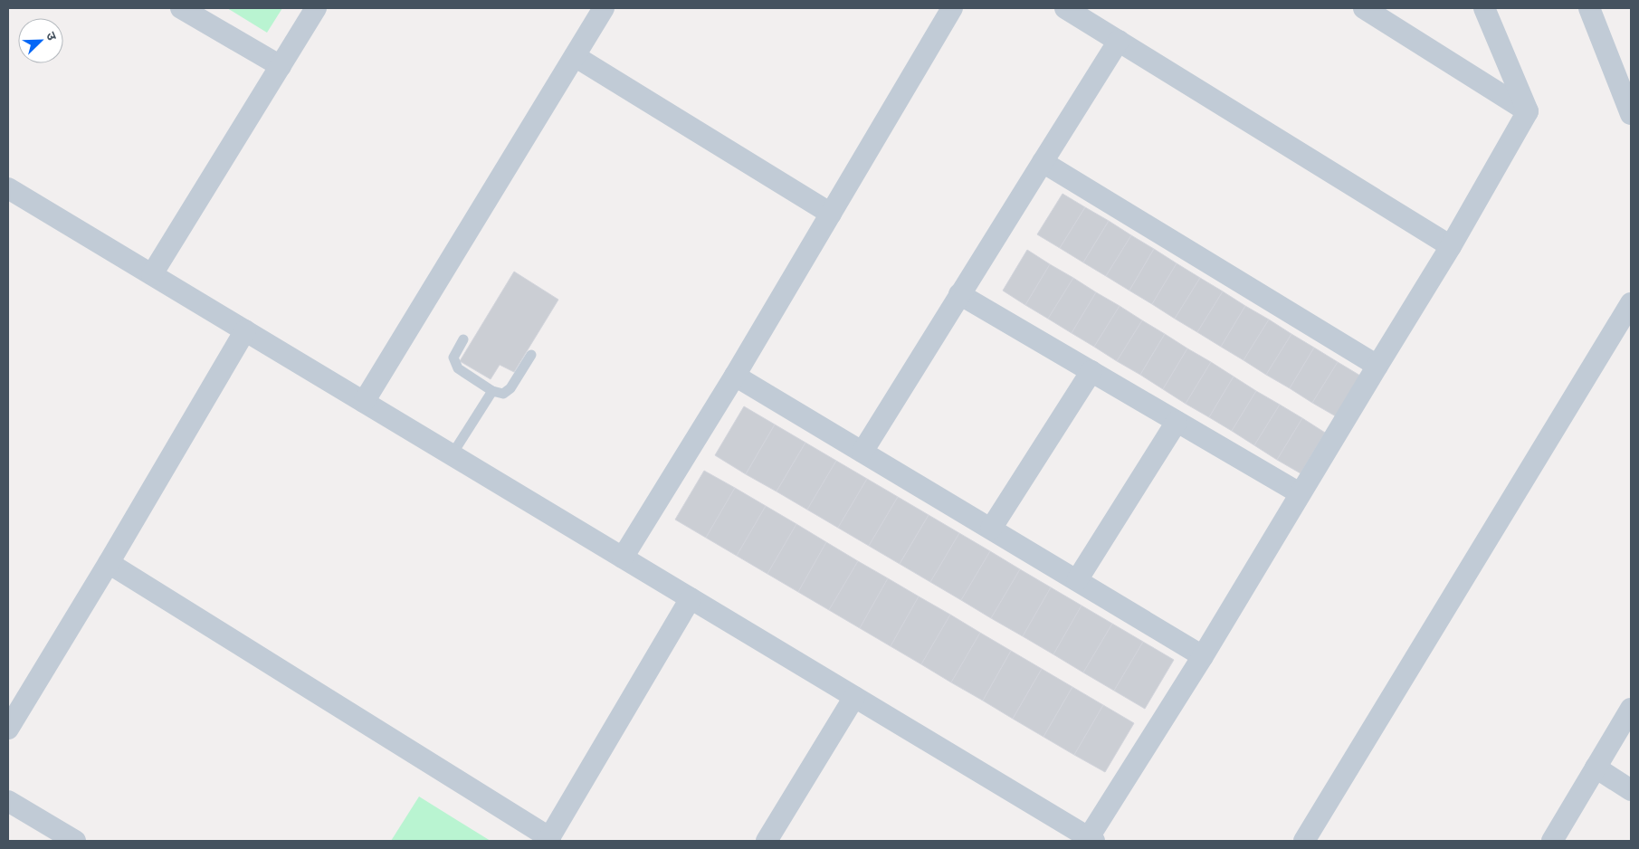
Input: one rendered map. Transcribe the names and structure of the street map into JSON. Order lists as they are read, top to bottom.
{
  "north": "top right"
}
